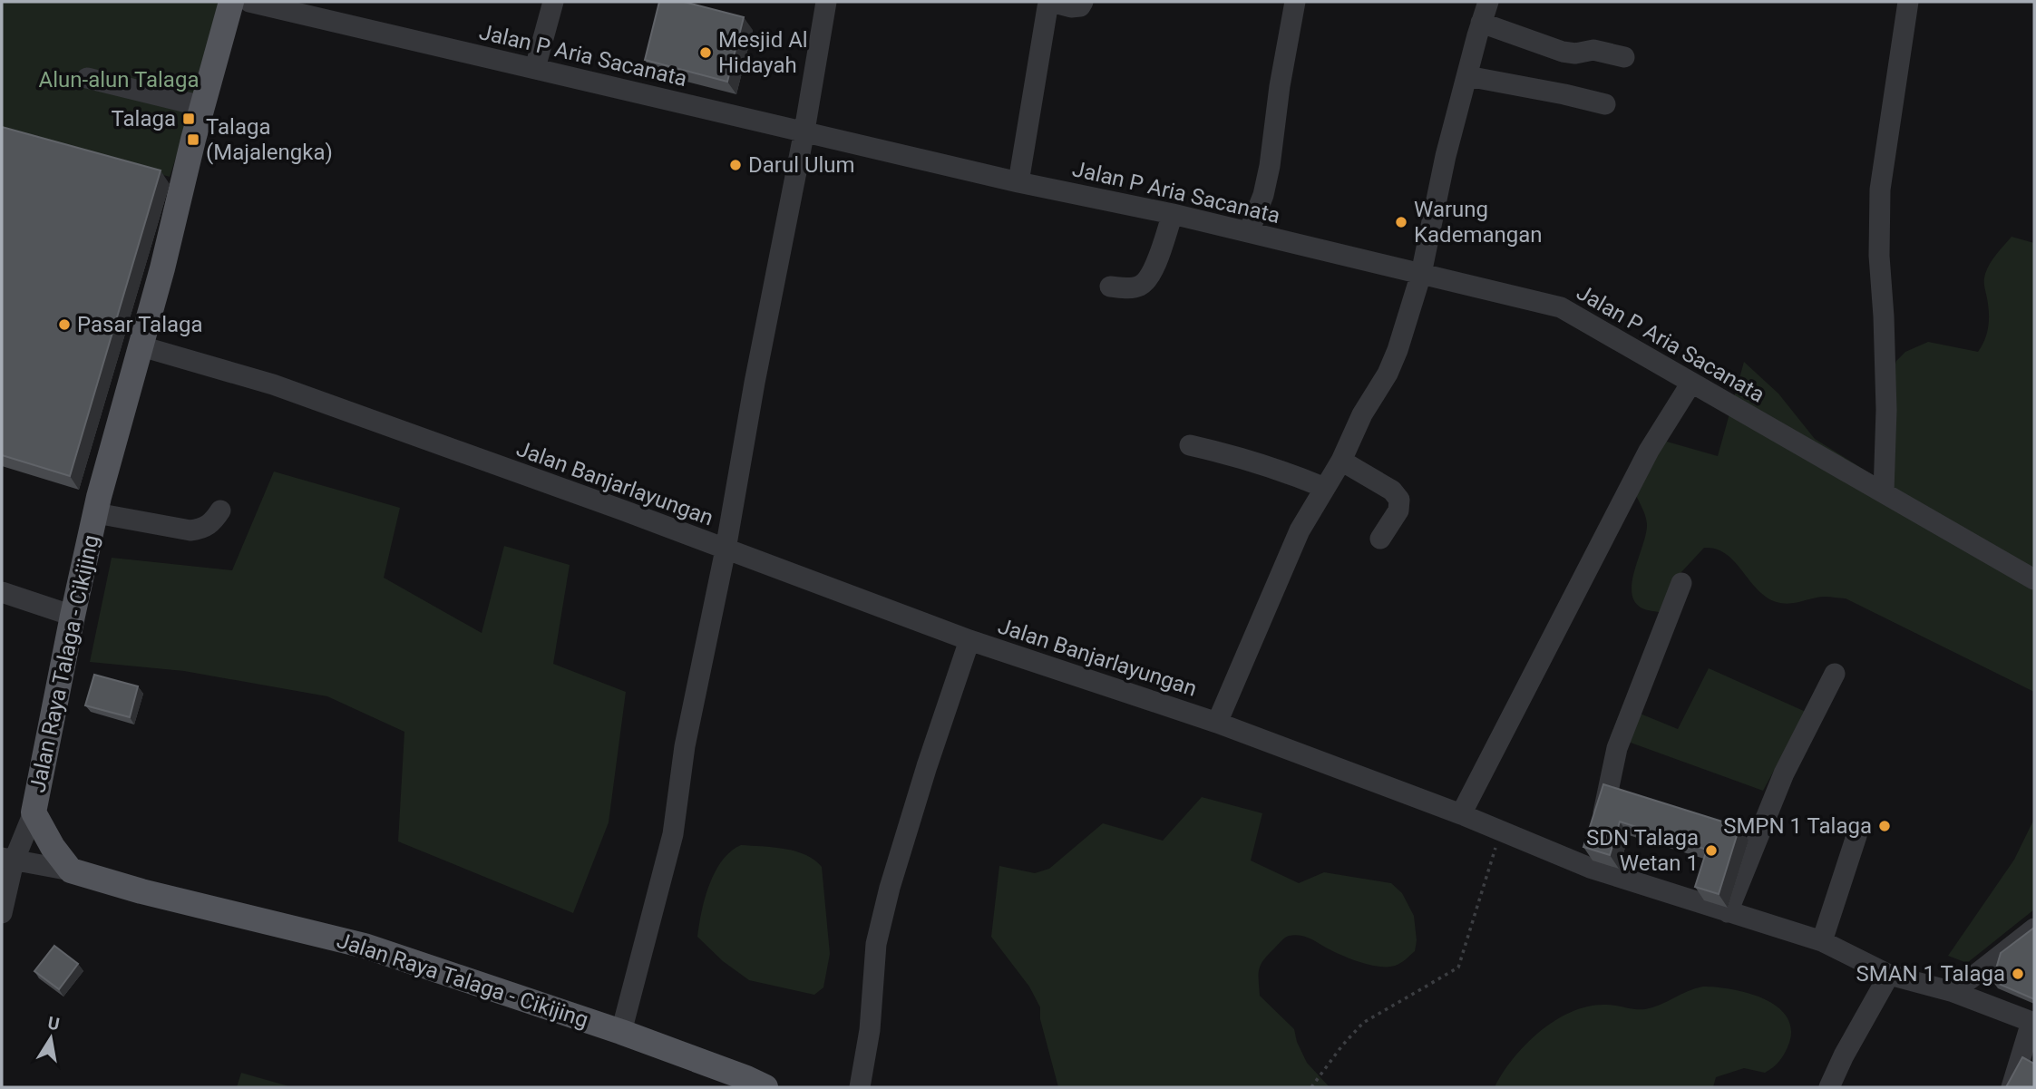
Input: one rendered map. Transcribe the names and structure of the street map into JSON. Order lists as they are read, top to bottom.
{
  "streets": {
    "main road": ["Jalan Raya Talaga - Cikijing"],
    "street": ["Jalan P Aria Sacanata", "Jalan Banjarlayungan"]
  },
  "crossings": [
    ["Jalan Banjarlayungan", "Jalan Raya Talaga - Cikijing"]
  ],
  "parks": ["Alun-alun Talaga"],
  "places": {
    "other": [
      "Mesjid Al Hidayah",
      "Darul Ulum",
      "Warung Kademangan",
      "Pasar Talaga",
      "SMPN 1 Talaga",
      "SDN Talaga Wetan 1",
      "SMAN 1 Talaga"
    ],
    "transit": ["Talaga", "Talaga (Majalengka)"]
  },
  "north": "top"
}
